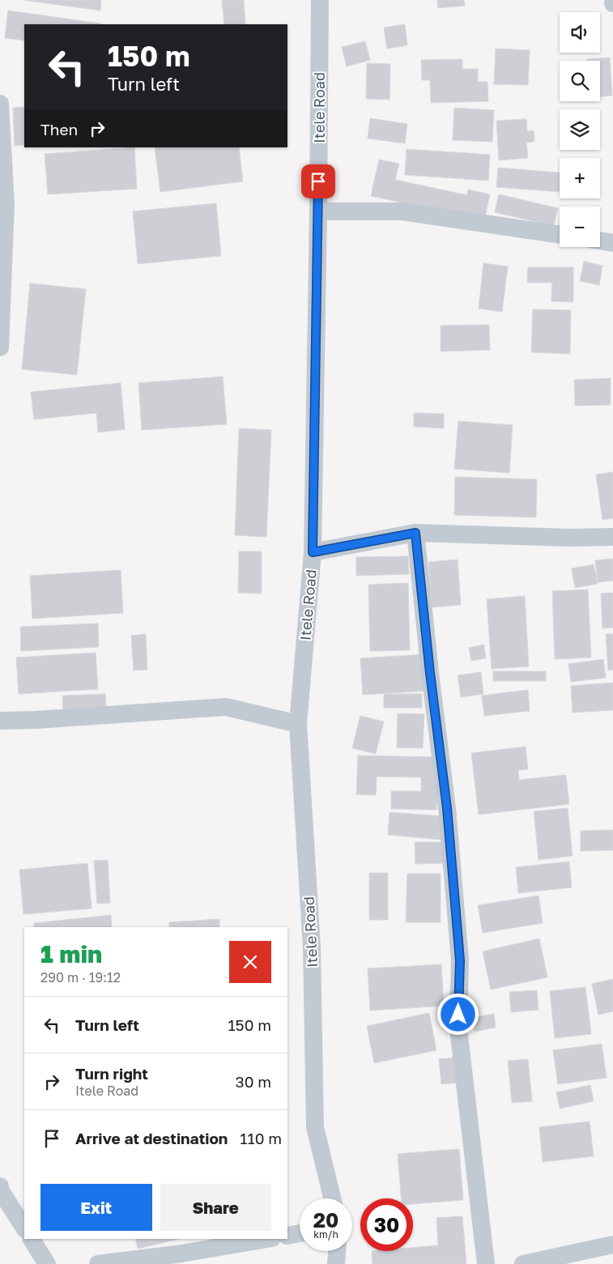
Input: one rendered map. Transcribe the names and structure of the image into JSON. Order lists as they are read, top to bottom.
{
  "streets": {
    "street": ["Itele Road"]
  },
  "page": {
    "map_buttons": ["+", "−"],
    "turn": ["150 m", "Turn left"],
    "then": "Then",
    "heading": ["1 min", "290 m · 19:12"],
    "list": [
      {
        "name": "Turn left",
        "value": "150 m"
      },
      {
        "name": "Turn right",
        "note": "Itele Road",
        "value": "30 m"
      },
      {
        "name": "Arrive at destination",
        "value": "110 m"
      }
    ],
    "buttons": ["Exit", "Share"],
    "speed": "20 km/h",
    "limit": "30"
  }
}
